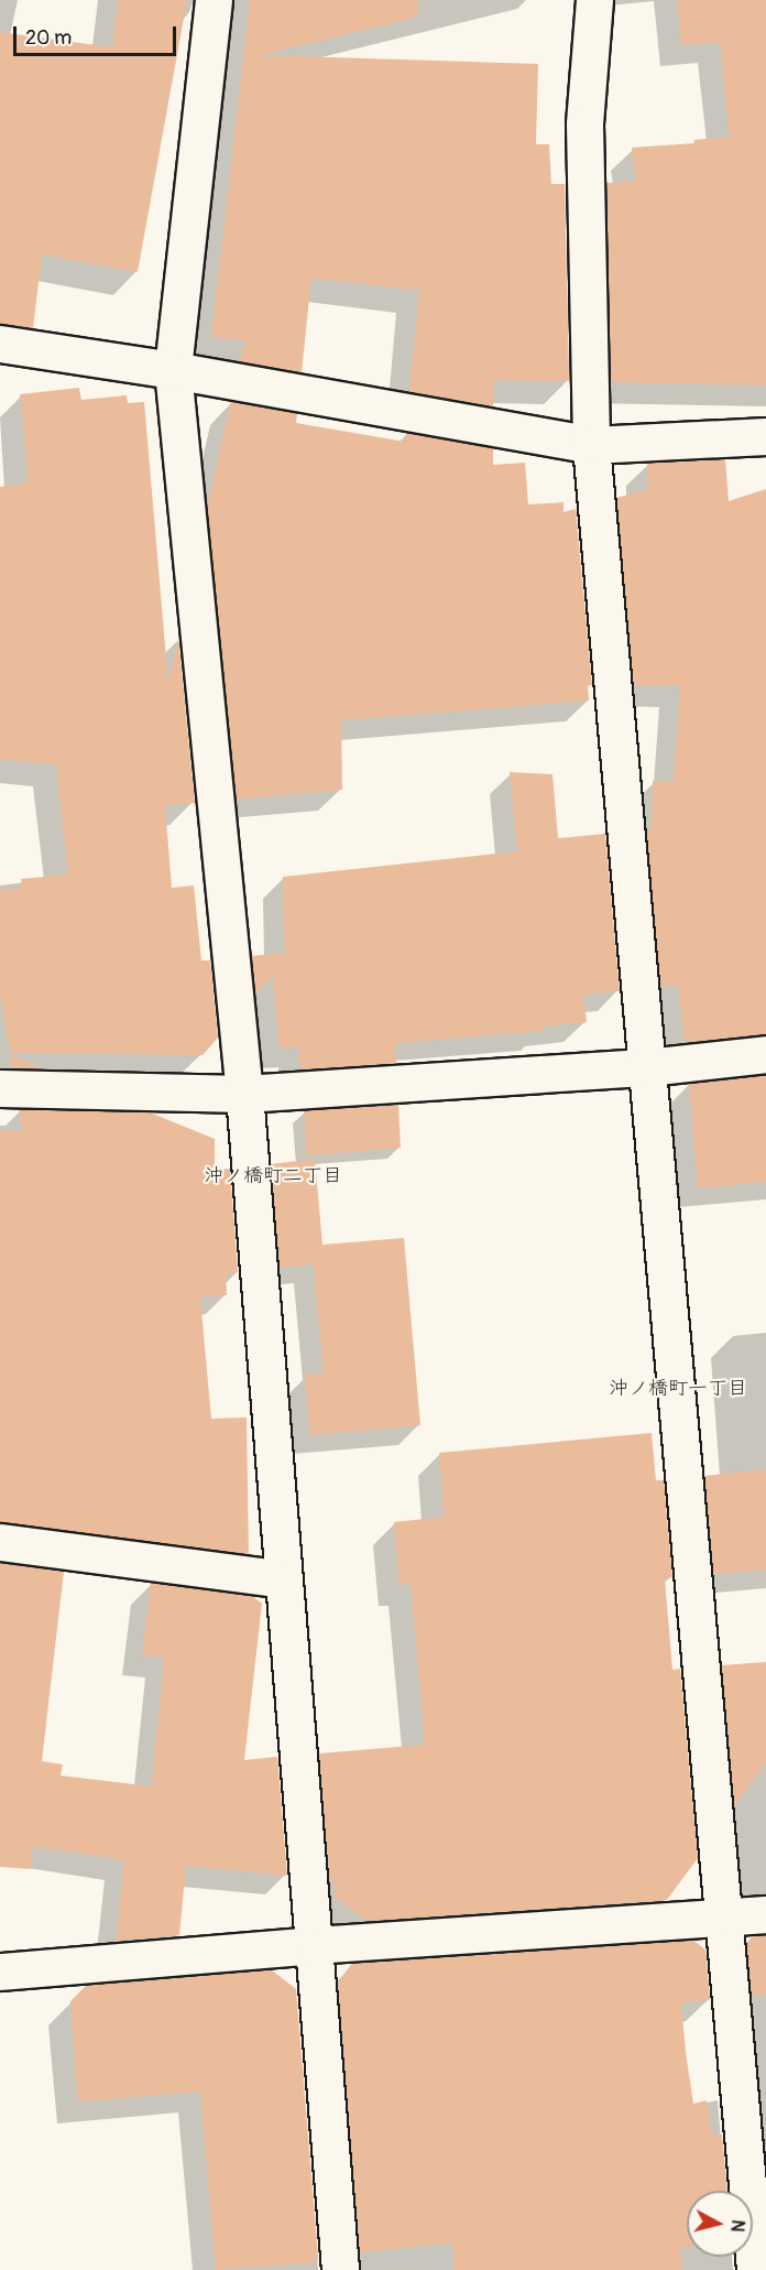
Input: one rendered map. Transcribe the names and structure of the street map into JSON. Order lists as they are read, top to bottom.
{
  "districts": ["沖ノ橋町二丁目", "沖ノ橋町一丁目"],
  "scale_bar": "20 m",
  "north": "right"
}
